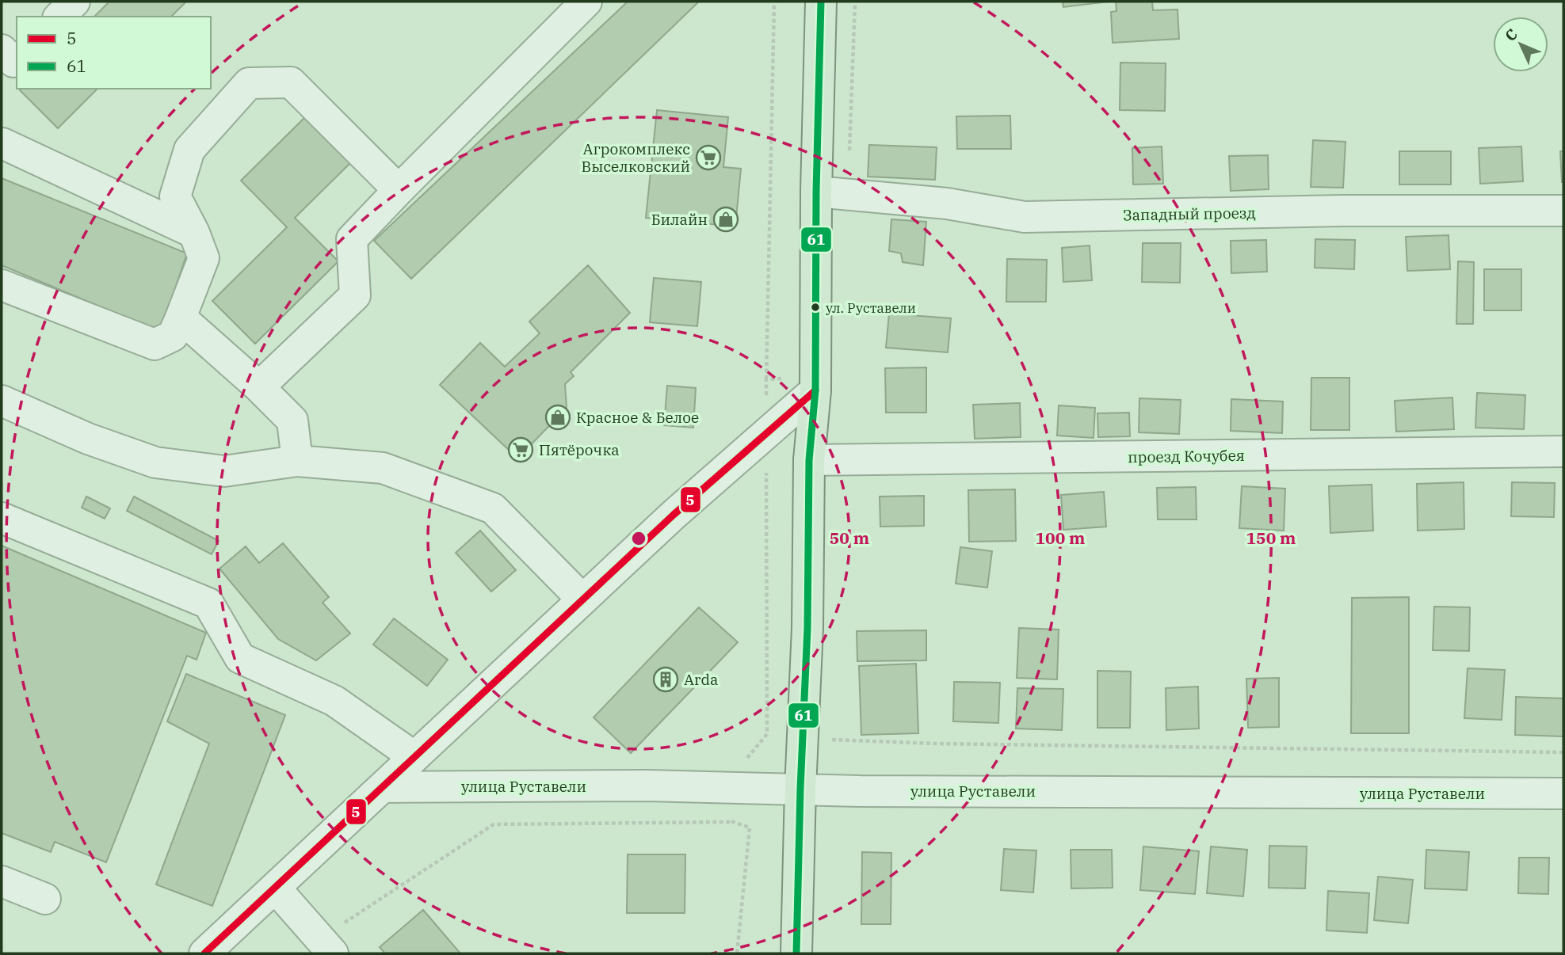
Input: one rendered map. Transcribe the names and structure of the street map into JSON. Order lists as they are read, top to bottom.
{
  "streets": {
    "street": ["Западный проезд", "проезд Кочубея", "улица Руставели"]
  },
  "places": {
    "supermarket": ["Агрокомплекс Выселковский", "Пятёрочка"],
    "shop": ["Билайн", "Красное & Белое"],
    "other": ["ул. Руставели"],
    "building": ["Arda"]
  },
  "lines": ["transit line 61", "transit line 5"],
  "legend": ["5", "61"],
  "north": "top left",
  "rings": ["50 m", "100 m", "150 m"]
}
